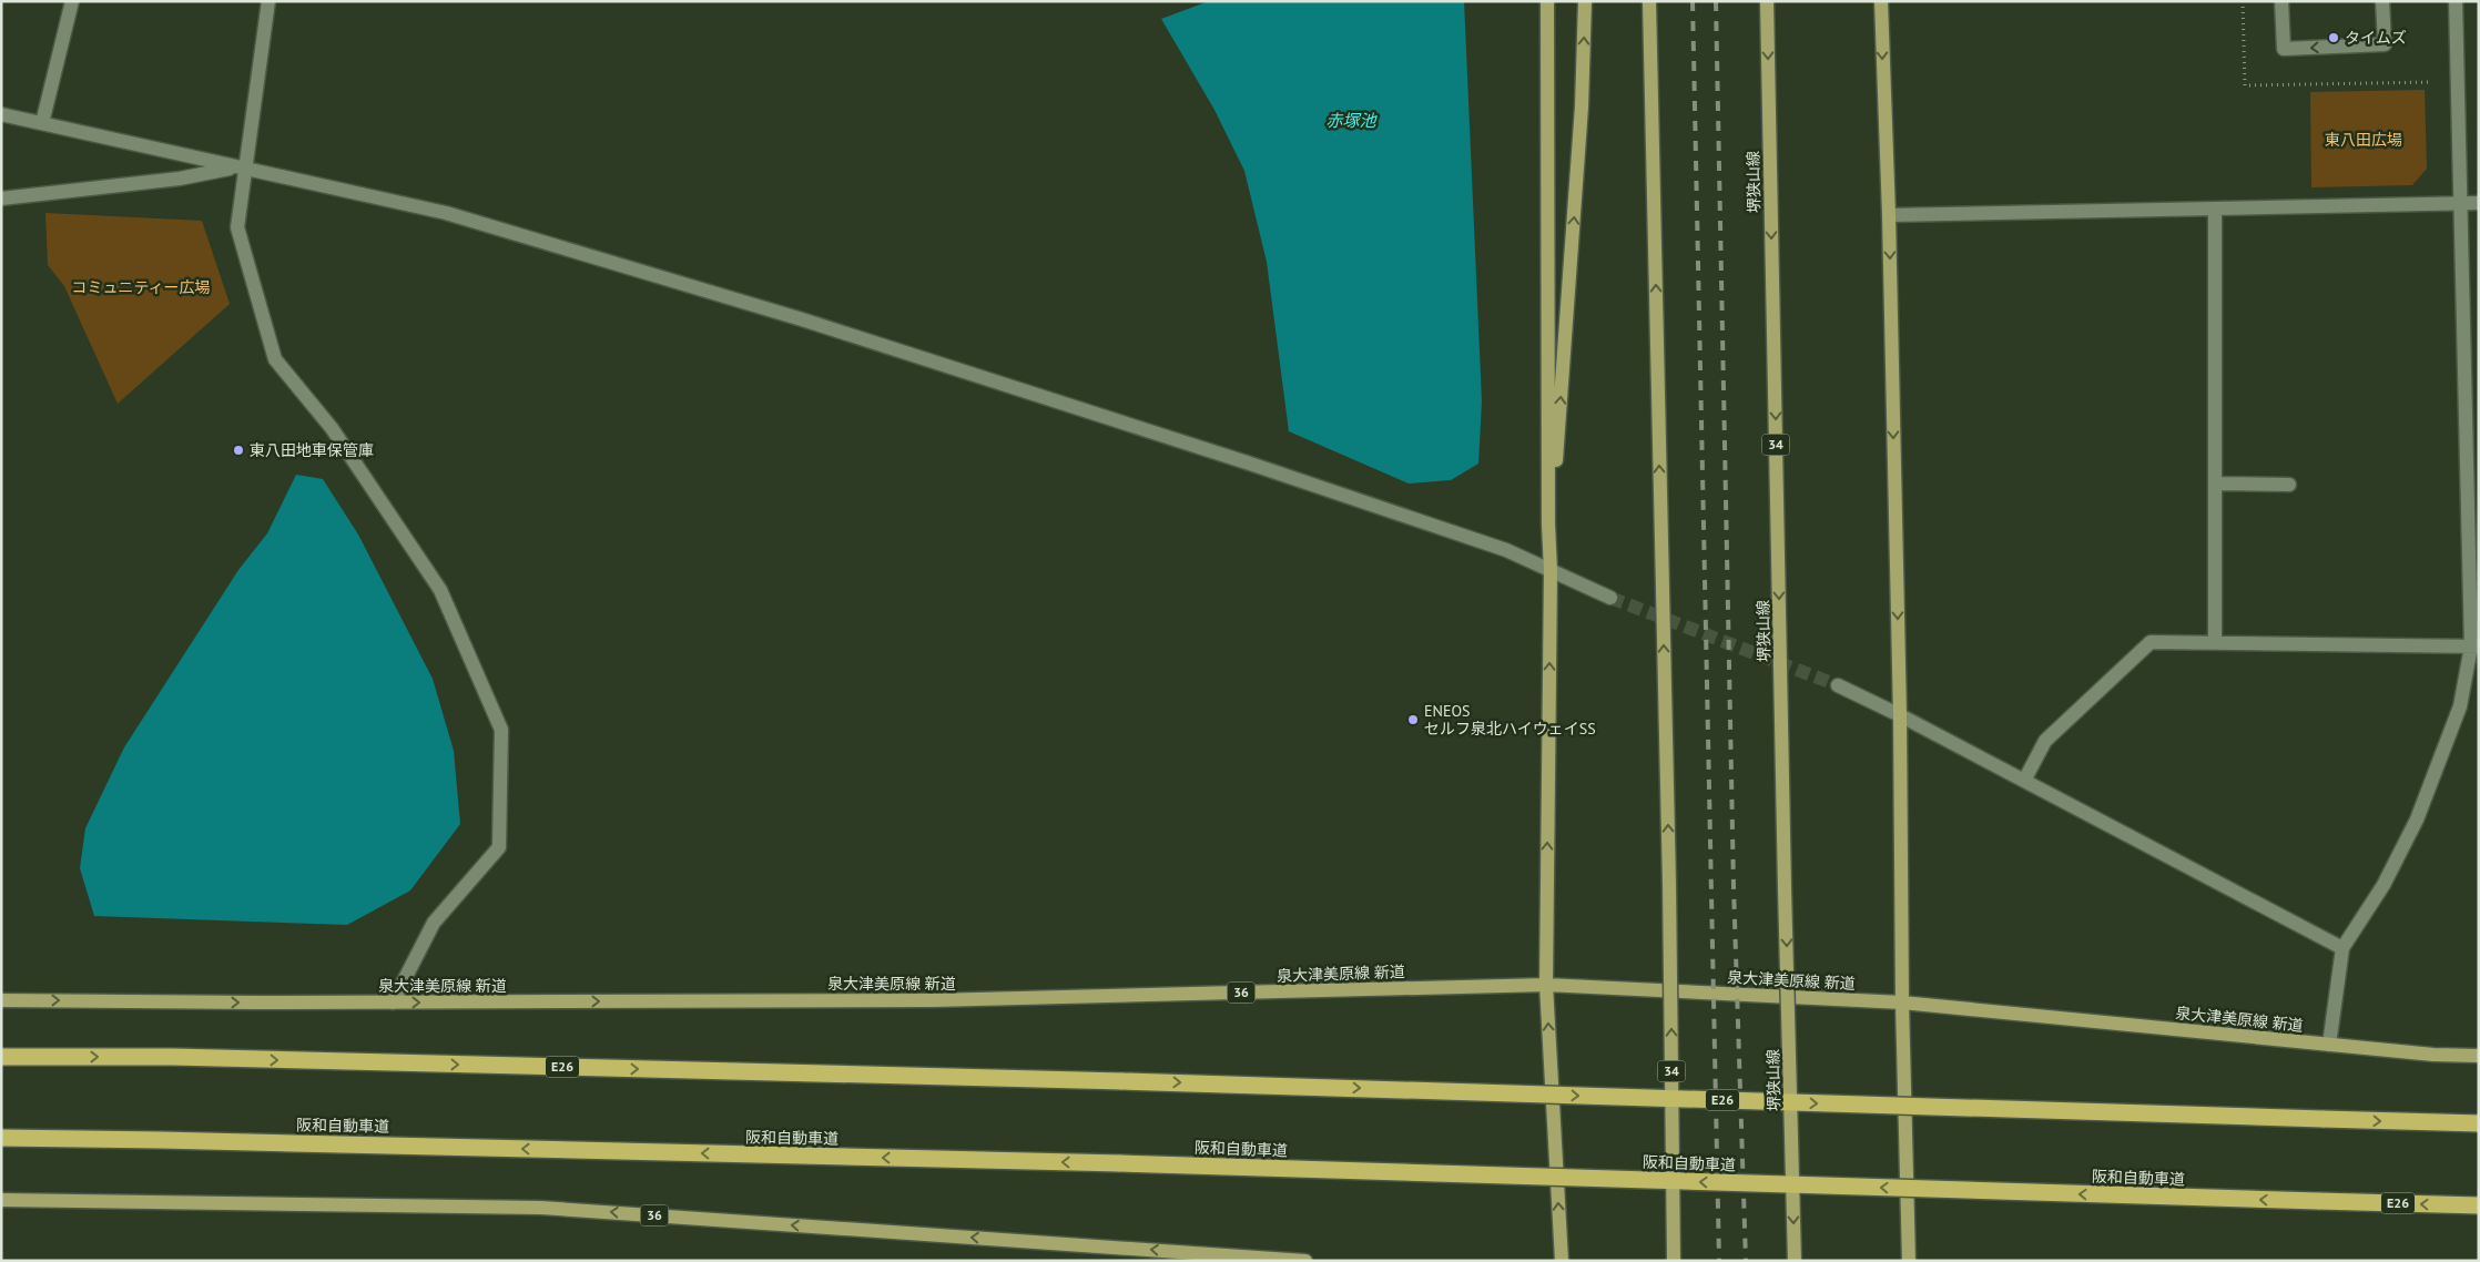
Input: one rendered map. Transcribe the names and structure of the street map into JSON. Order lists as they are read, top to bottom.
{
  "streets": {
    "highway": ["E26", "阪和自動車道"],
    "main road": [
      "堺狭山線",
      "34",
      "泉大津美原線 新道",
      "36"
    ]
  },
  "one_way": ["泉大津美原線 新道"],
  "water": ["赤塚池"],
  "parks": ["東八田広場", "コミュニティー広場"],
  "places": ["タイムズ", "東八田地車保管庫", "ENEOS セルフ泉北ハイウェイSS"]
}
